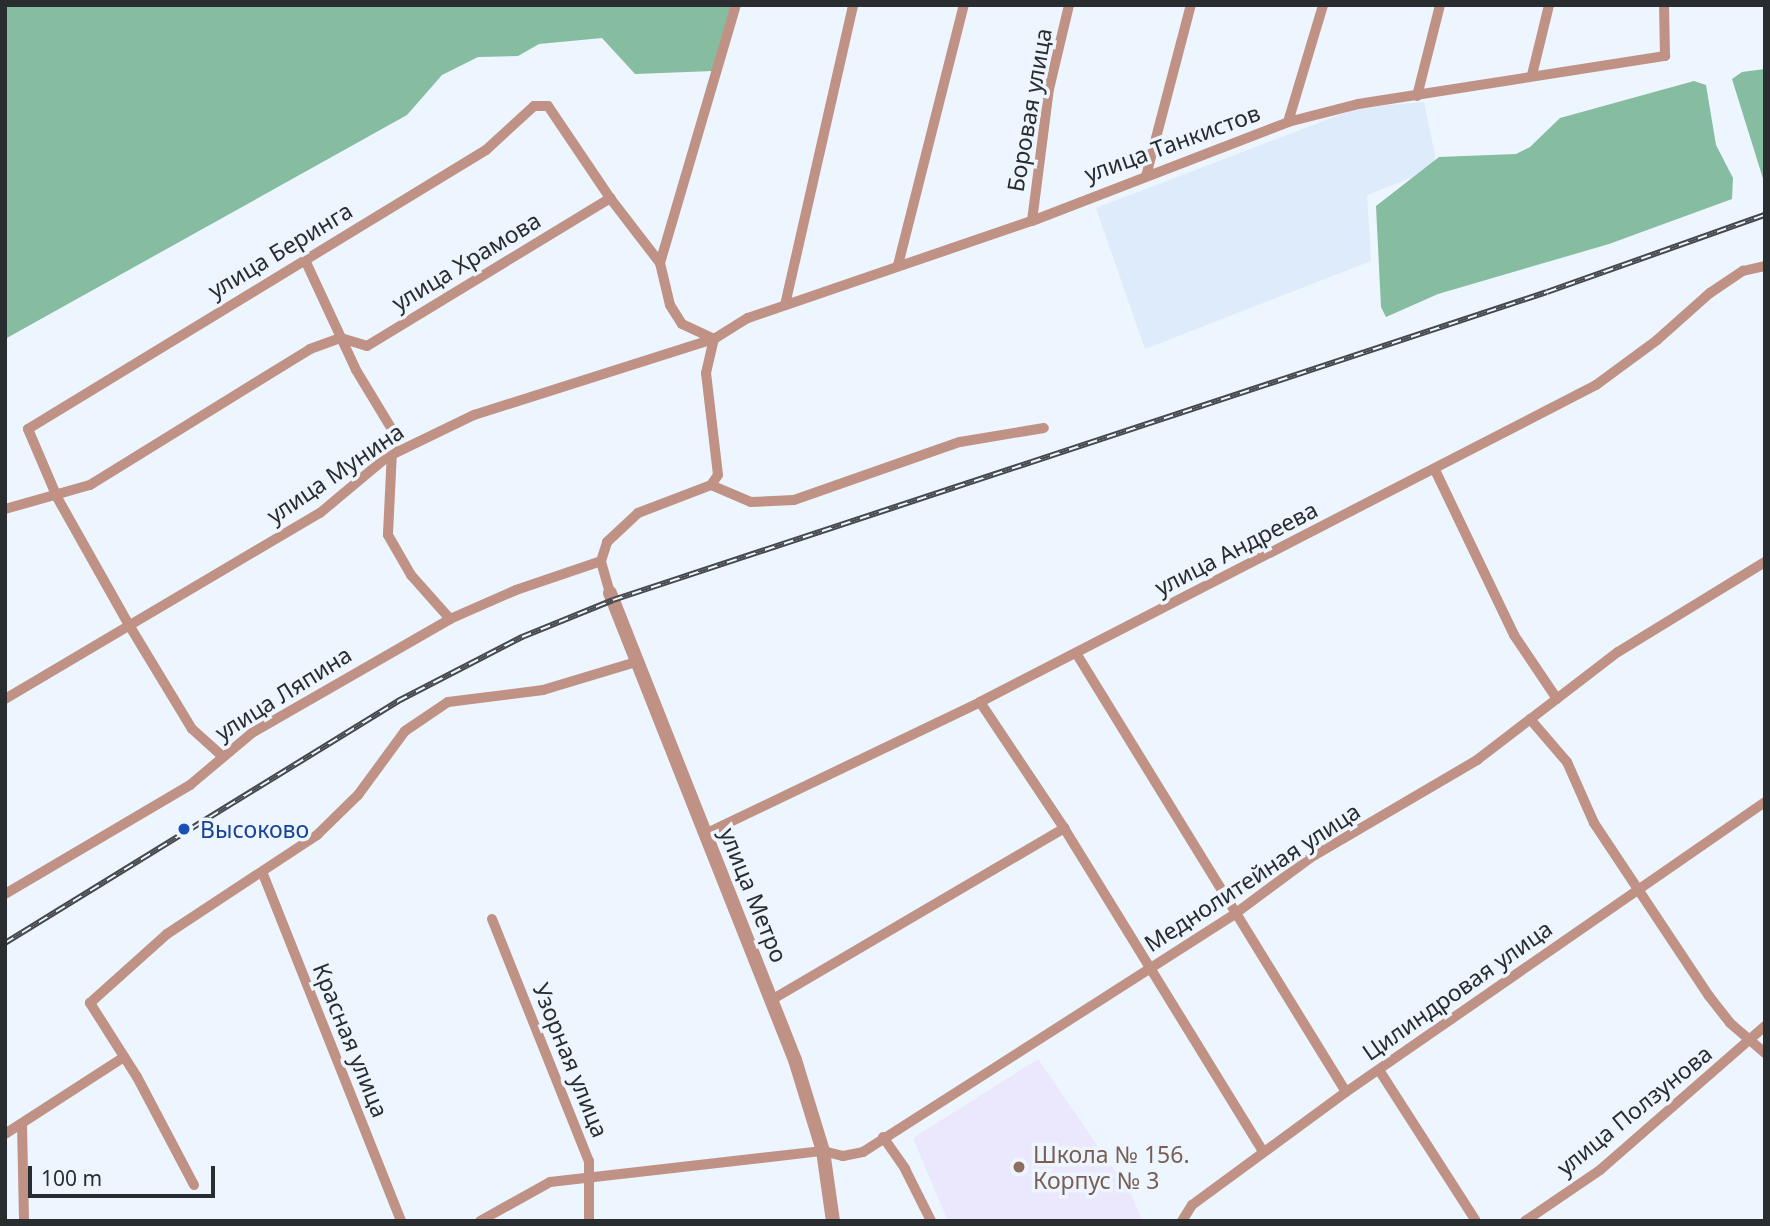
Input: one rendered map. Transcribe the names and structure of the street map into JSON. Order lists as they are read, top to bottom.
{
  "streets": {
    "street": [
      "Боровая улица",
      "улица Танкистов",
      "улица Беринга",
      "улица Храмова",
      "улица Мунина",
      "улица Андреева",
      "улица Ляпина",
      "Меднолитейная улица",
      "улица Метро",
      "Цилиндровая улица",
      "Красная улица",
      "Узорная улица",
      "улица Ползунова"
    ]
  },
  "crossings": [
    ["Боровая улица", "улица Танкистов"],
    ["улица Танкистов", "улица Мунина"],
    ["улица Беринга", "улица Храмова"],
    ["улица Андреева", "улица Метро"],
    ["Меднолитейная улица", "улица Метро"],
    ["Меднолитейная улица", "Узорная улица"]
  ],
  "places": ["Высоково", "Школа № 156. Корпус № 3"],
  "scale_bar": "100 m"
}
